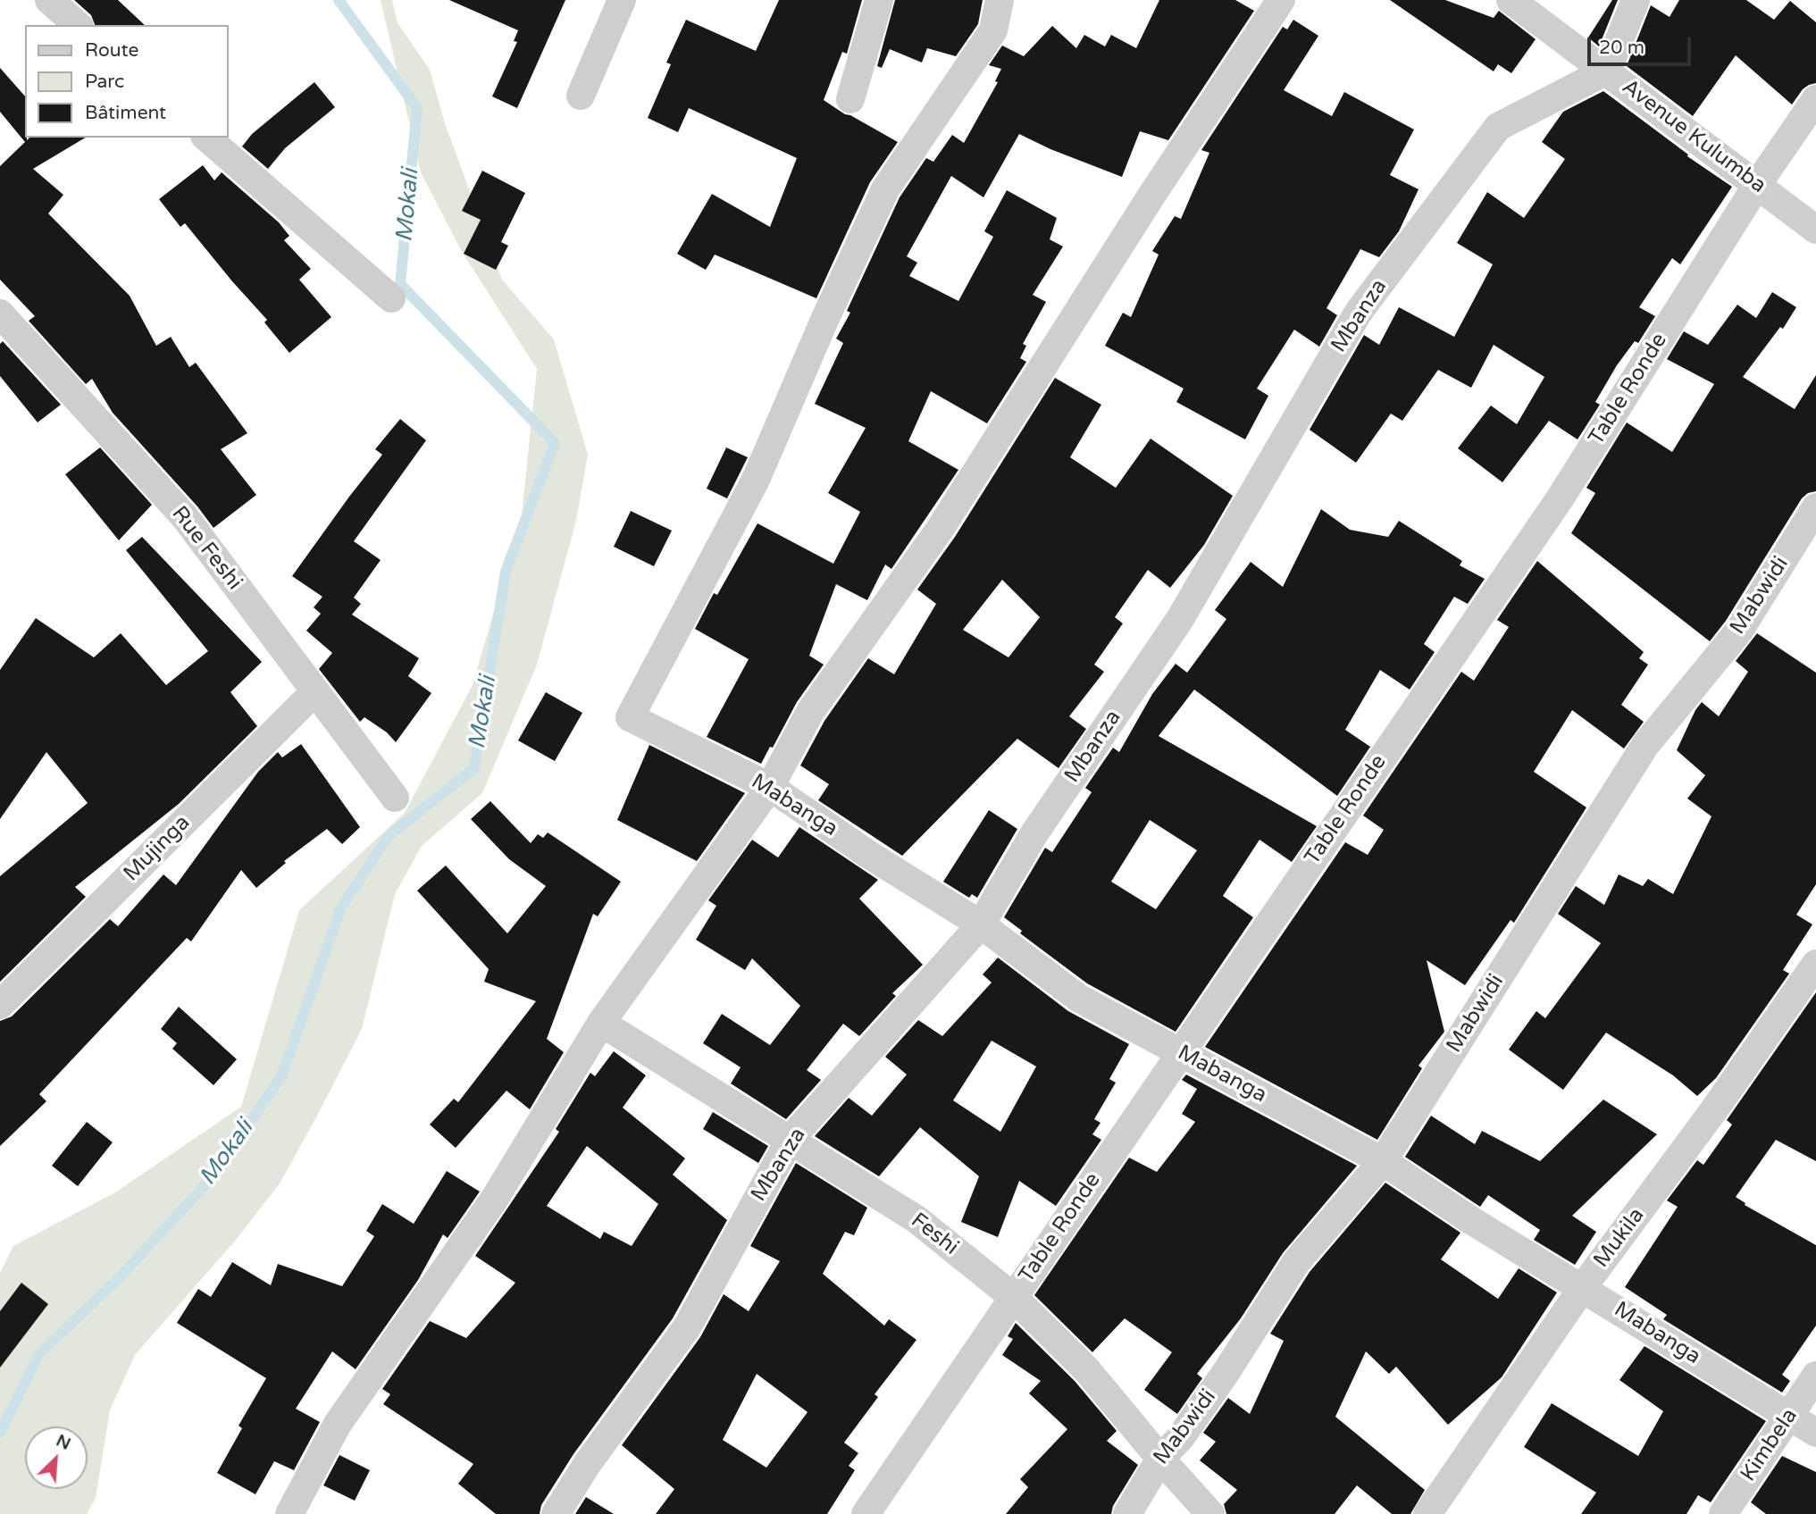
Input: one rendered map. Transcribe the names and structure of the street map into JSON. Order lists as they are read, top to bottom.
{
  "streets": {
    "street": [
      "Avenue Kulumba",
      "Mbanza",
      "Table Ronde",
      "Rue Feshi",
      "Mabwidi",
      "Mabanga",
      "Mujinga",
      "Feshi",
      "Mukila",
      "Kimbela"
    ]
  },
  "crossings": [
    ["Avenue Kulumba", "Mbanza"],
    ["Avenue Kulumba", "Table Ronde"],
    ["Mbanza", "Mabanga"],
    ["Mbanza", "Feshi"],
    ["Table Ronde", "Mabanga"],
    ["Table Ronde", "Feshi"],
    ["Rue Feshi", "Mujinga"],
    ["Mabwidi", "Mabanga"],
    ["Mabwidi", "Feshi"],
    ["Mabanga", "Mukila"],
    ["Mabanga", "Kimbela"]
  ],
  "water": ["Mokali"],
  "legend": ["Route", "Parc", "Bâtiment"],
  "scale_bar": "20 m",
  "north": "top right"
}
